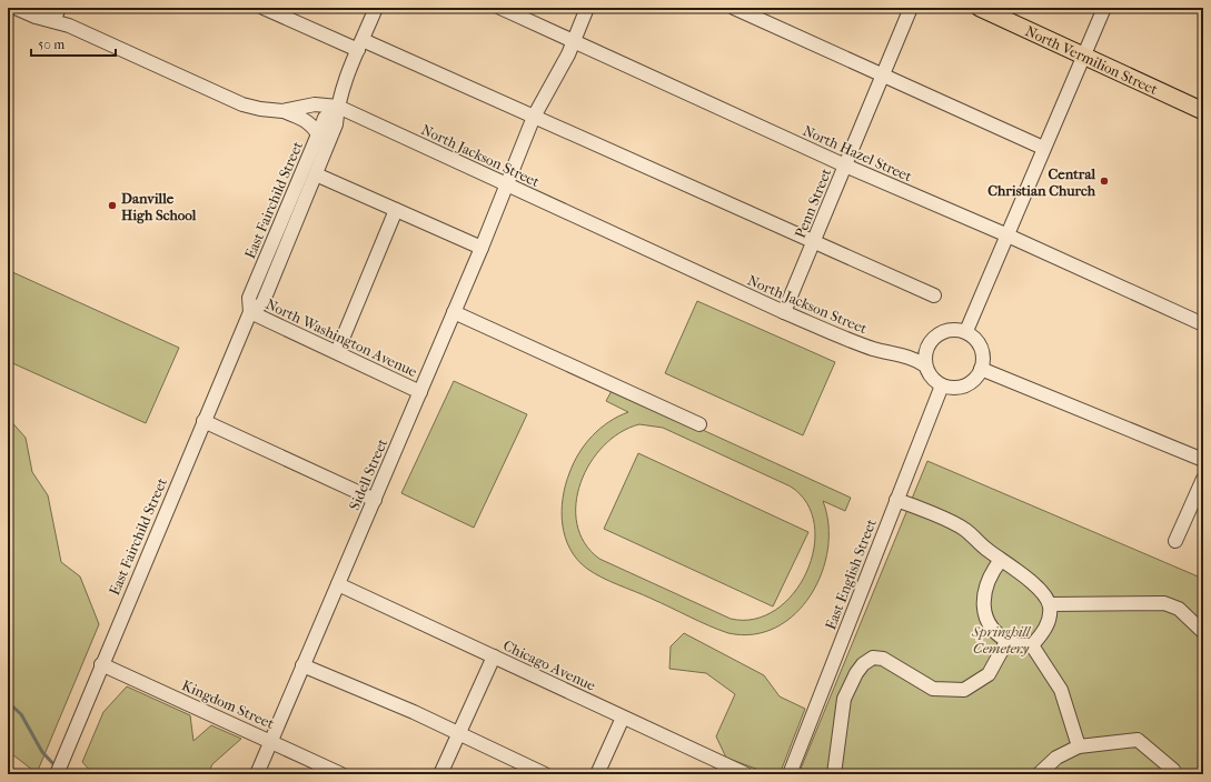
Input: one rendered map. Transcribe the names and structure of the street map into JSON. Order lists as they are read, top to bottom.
{
  "streets": {
    "main road": ["North Vermilion Street"],
    "street": [
      "North Hazel Street",
      "North Jackson Street",
      "East Fairchild Street",
      "Penn Street",
      "North Washington Avenue",
      "Sidell Street",
      "East English Street",
      "Chicago Avenue",
      "Kingdom Street"
    ]
  },
  "crossings": [
    ["North Hazel Street", "Penn Street"],
    ["North Hazel Street", "Sidell Street"],
    ["North Jackson Street", "East Fairchild Street"],
    ["North Jackson Street", "Penn Street"],
    ["North Jackson Street", "Sidell Street"],
    ["North Jackson Street", "East English Street"],
    ["East Fairchild Street", "North Washington Avenue"],
    ["East Fairchild Street", "Kingdom Street"],
    ["North Washington Avenue", "Sidell Street"],
    ["Sidell Street", "Chicago Avenue"],
    ["Sidell Street", "Kingdom Street"]
  ],
  "parks": ["Springhill Cemetery"],
  "places": ["Central Christian Church", "Danville High School"],
  "scale_bar": "50 m"
}
